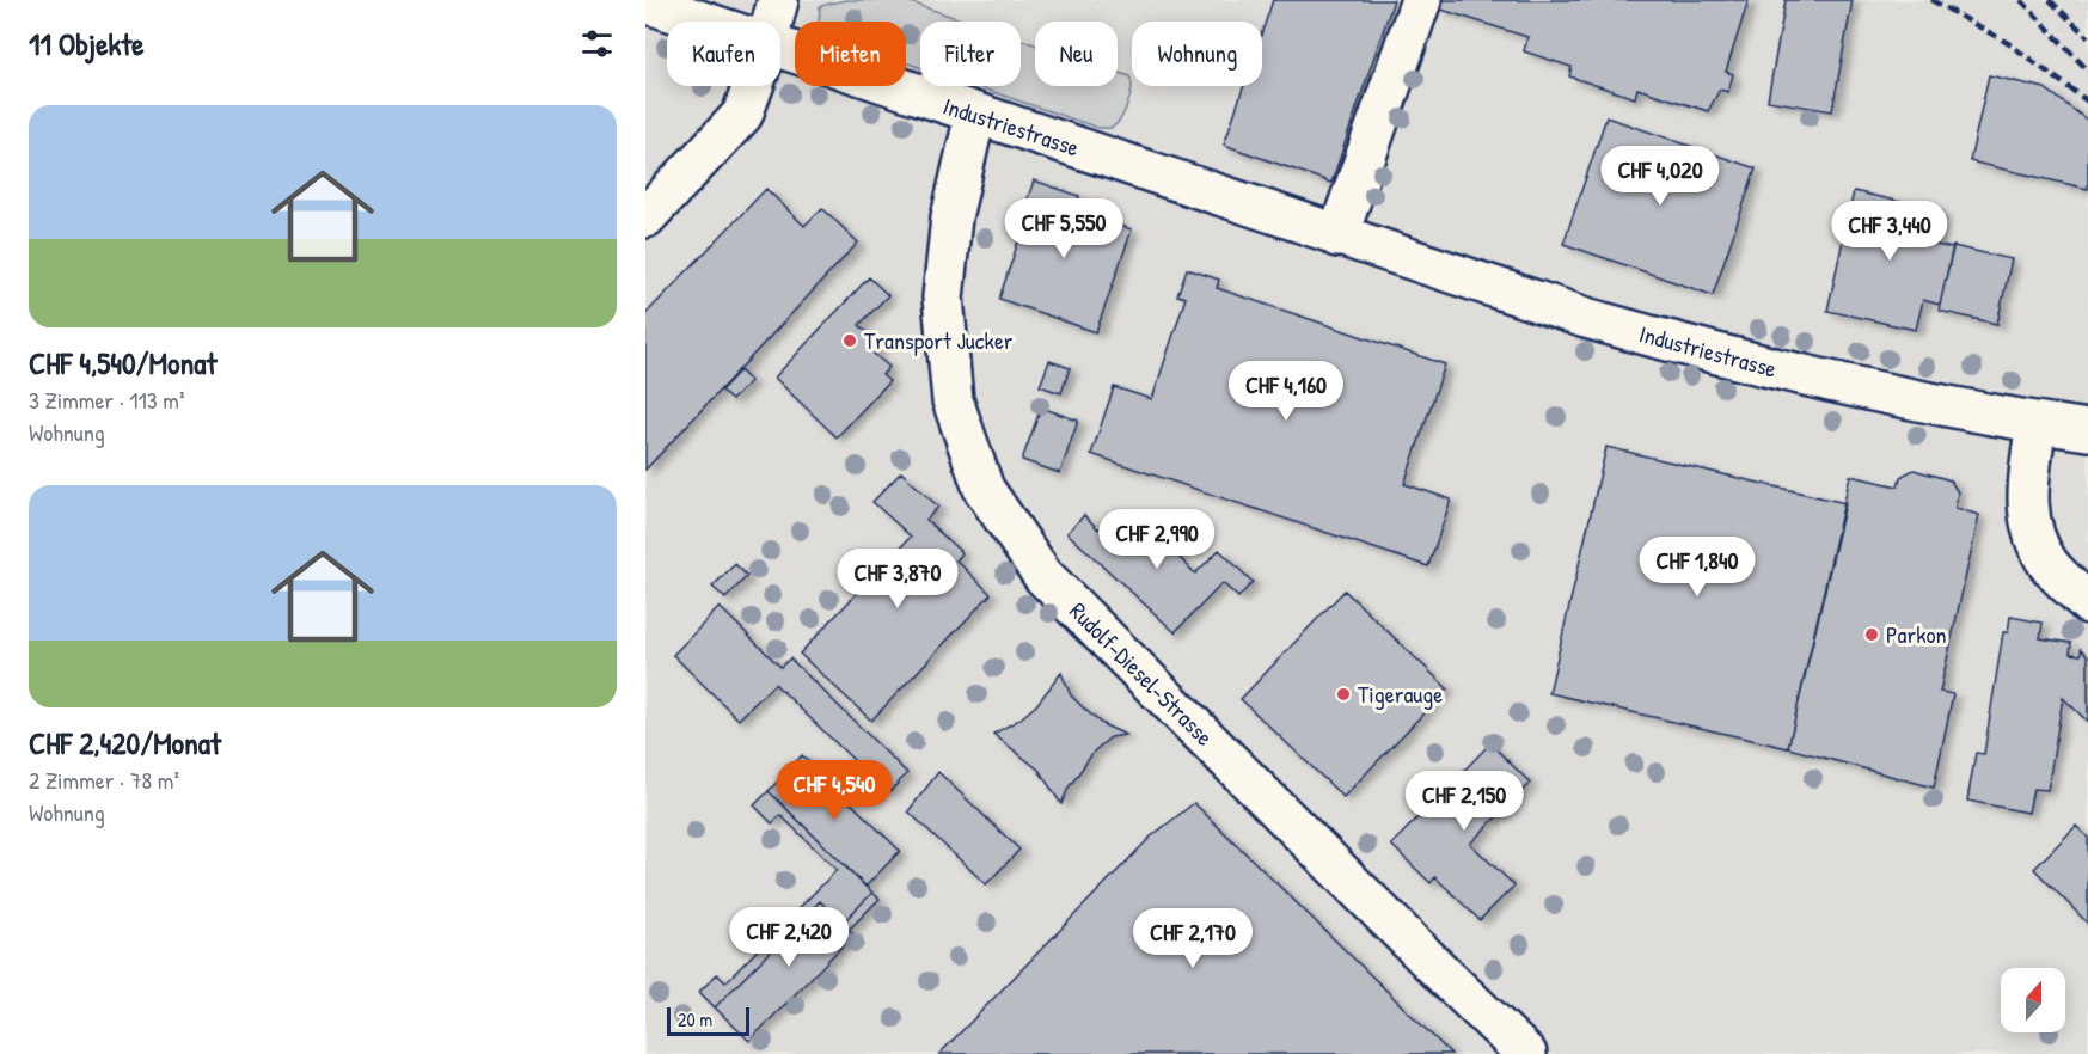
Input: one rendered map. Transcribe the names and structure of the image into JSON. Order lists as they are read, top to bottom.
{
  "streets": {
    "street": ["Industriestrasse", "Rudolf-Diesel-Strasse"]
  },
  "crossings": [
    ["Industriestrasse", "Rudolf-Diesel-Strasse"]
  ],
  "places": ["Transport Jucker", "Parkon", "Tigerauge"],
  "scale_bar": "20 m",
  "north": "top",
  "page": {
    "heading": "11 Objekte",
    "chip": [
      "Kaufen",
      "Mieten",
      "Filter",
      "Neu",
      "Wohnung"
    ],
    "list": [
      {
        "name": "CHF 4,540/Monat",
        "note": "3 Zimmer · 113 m² · Wohnung"
      },
      {
        "name": "CHF 2,420/Monat",
        "note": "2 Zimmer · 78 m² · Wohnung"
      }
    ],
    "price": [
      "CHF 4,020",
      "CHF 5,550",
      "CHF 3,440",
      "CHF 4,160",
      "CHF 2,990",
      "CHF 1,840",
      "CHF 3,870",
      "CHF 4,540",
      "CHF 2,150",
      "CHF 2,420",
      "CHF 2,170"
    ],
    "scale": "20 m"
  }
}
